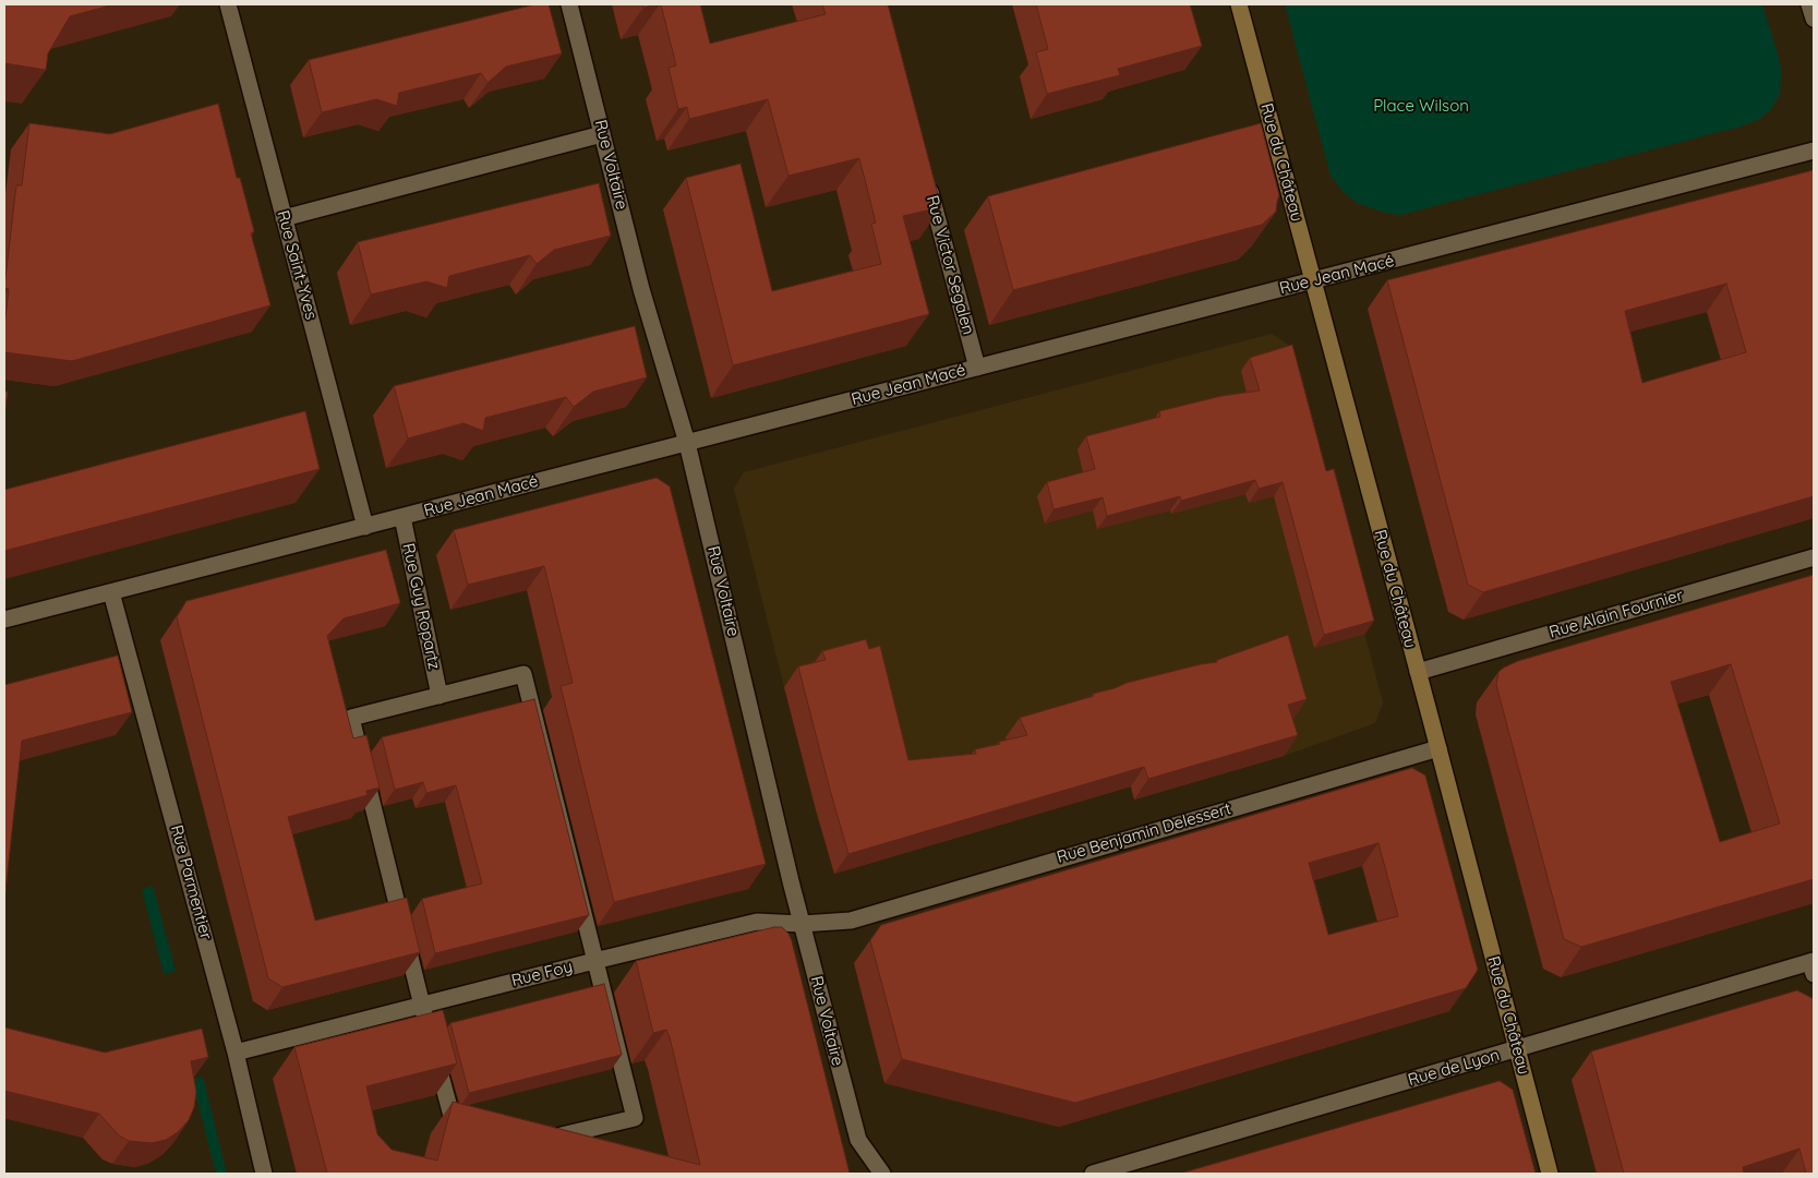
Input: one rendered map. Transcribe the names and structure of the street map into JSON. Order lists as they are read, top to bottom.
{
  "streets": {
    "main road": ["Rue du Château"],
    "street": [
      "Rue Voltaire",
      "Rue Saint-Yves",
      "Rue Victor Segalen",
      "Rue Jean Macé",
      "Rue Guy Ropartz",
      "Rue Alain Fournier",
      "Rue Benjamin Delessert",
      "Rue Parmentier",
      "Rue Foy",
      "Rue de Lyon"
    ]
  },
  "crossings": [
    ["Rue du Château", "Rue Jean Macé"],
    ["Rue du Château", "Rue Alain Fournier"],
    ["Rue du Château", "Rue Benjamin Delessert"],
    ["Rue du Château", "Rue de Lyon"],
    ["Rue Voltaire", "Rue Jean Macé"],
    ["Rue Voltaire", "Rue Foy"],
    ["Rue Saint-Yves", "Rue Jean Macé"],
    ["Rue Victor Segalen", "Rue Jean Macé"],
    ["Rue Jean Macé", "Rue Guy Ropartz"],
    ["Rue Jean Macé", "Rue Parmentier"],
    ["Rue Benjamin Delessert", "Rue Foy"],
    ["Rue Parmentier", "Rue Foy"]
  ],
  "parks": ["Place Wilson"]
}
